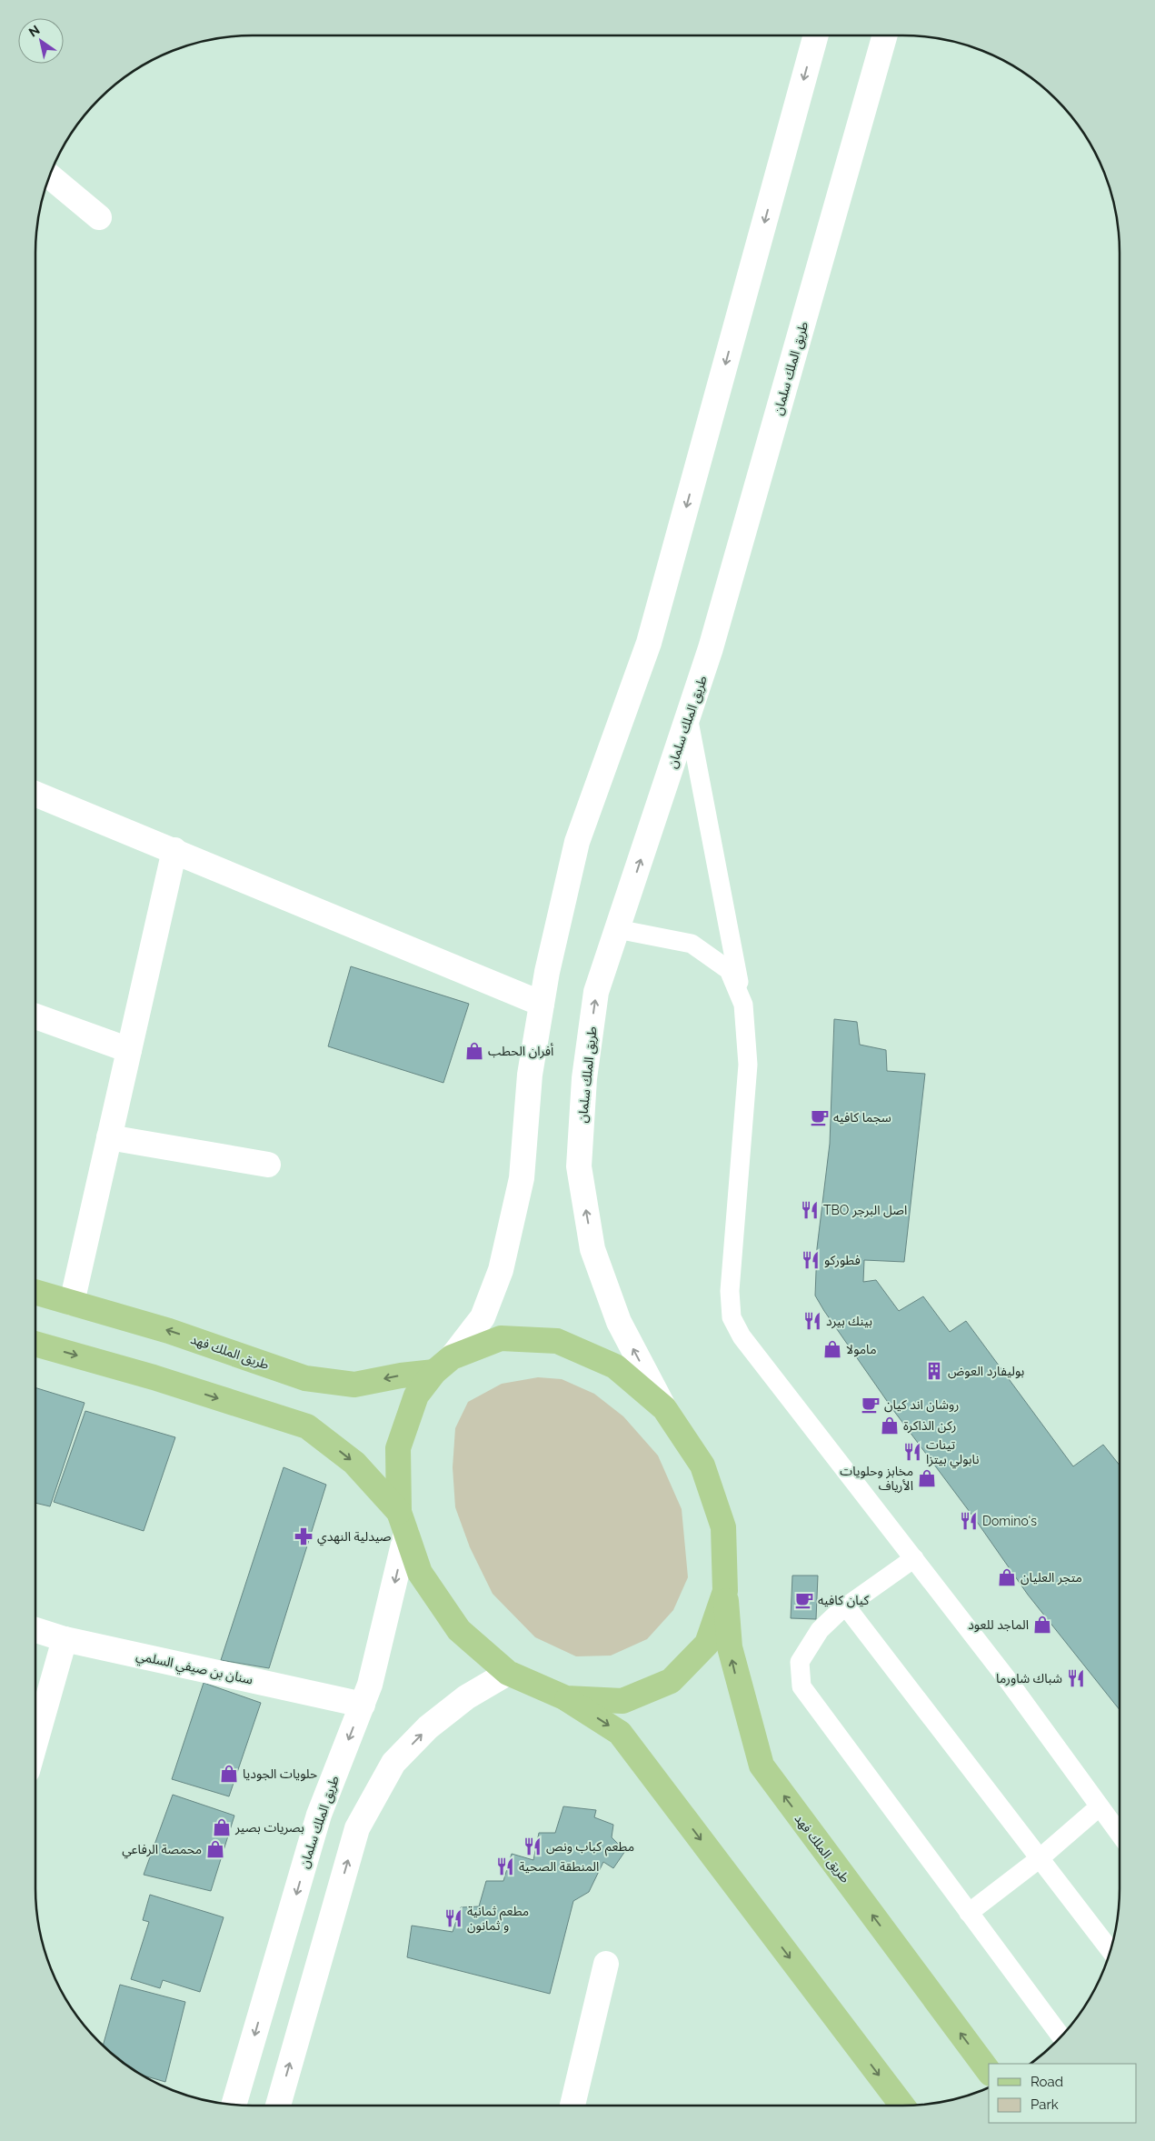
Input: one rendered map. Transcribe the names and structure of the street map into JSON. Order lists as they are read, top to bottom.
{
  "streets": {
    "main road": ["طريق الملك سلمان", "طريق الملك فهد", "سنان بن صيفي السلمي"]
  },
  "crossings": [
    ["طريق الملك سلمان", "طريق الملك فهد"],
    ["طريق الملك سلمان", "سنان بن صيفي السلمي"]
  ],
  "places": {
    "shop": [
      "أفران الحطب",
      "مامولا",
      "ركن الذاكرة",
      "مخابز وحلويات الأرياف",
      "متجر العليان",
      "الماجد للعود",
      "حلويات الجوديا",
      "بصريات بصير",
      "محمصة الرفاعي"
    ],
    "cafe": ["سجما كافيه", "روشان اند كيان", "كيان كافيه"],
    "restaurant": [
      "TBO اصل البرجر",
      "فطوركو",
      "بينك بيرد",
      "تينات نابولي بيتزا",
      "Domino's",
      "شباك شاورما",
      "مطعم كباب ونص",
      "المنطقة الصحية",
      "مطعم ثمانية و ثمانون"
    ],
    "building": ["بوليفارد العوض"],
    "pharmacy": ["صيدلية النهدي"]
  },
  "legend": ["Road", "Park"],
  "north": "top left"
}
